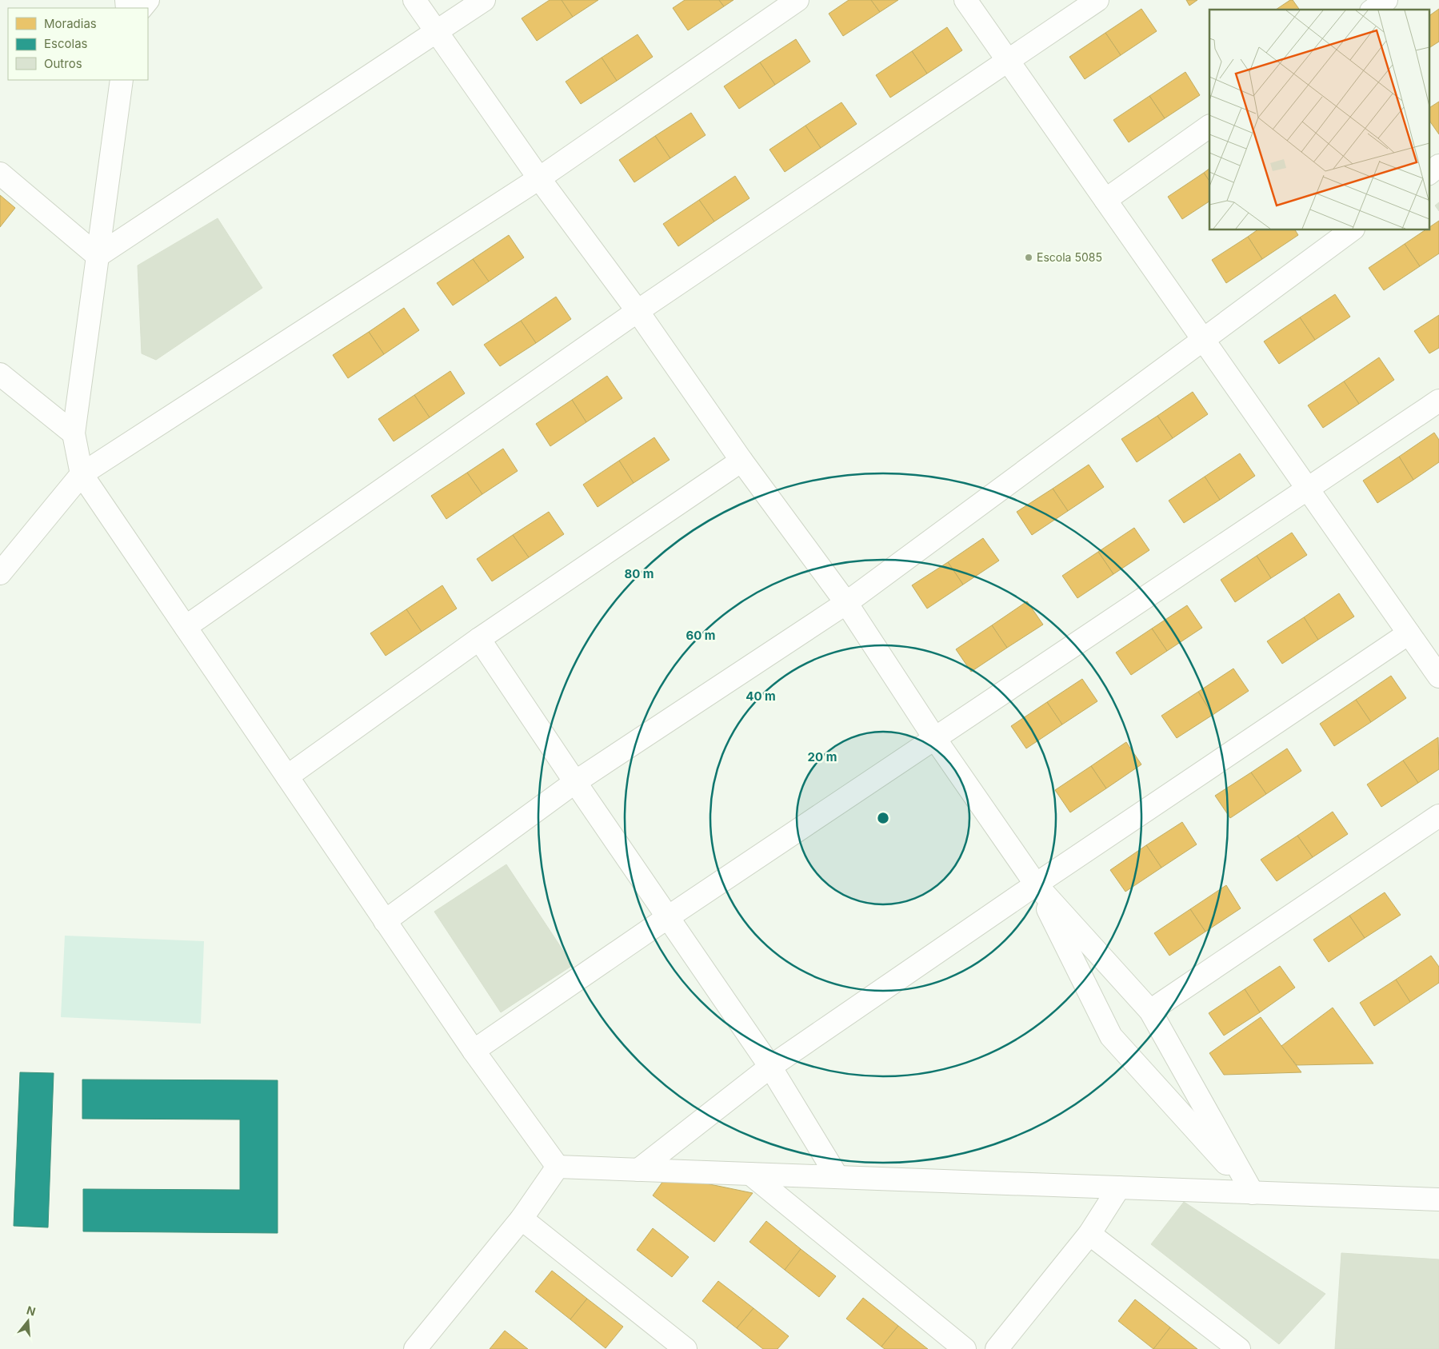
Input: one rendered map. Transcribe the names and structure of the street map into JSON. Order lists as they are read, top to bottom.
{
  "places": ["Escola 5085"],
  "legend": ["Moradias", "Escolas", "Outros"],
  "north": "top",
  "rings": [
    "80 m",
    "60 m",
    "40 m",
    "20 m"
  ]
}
